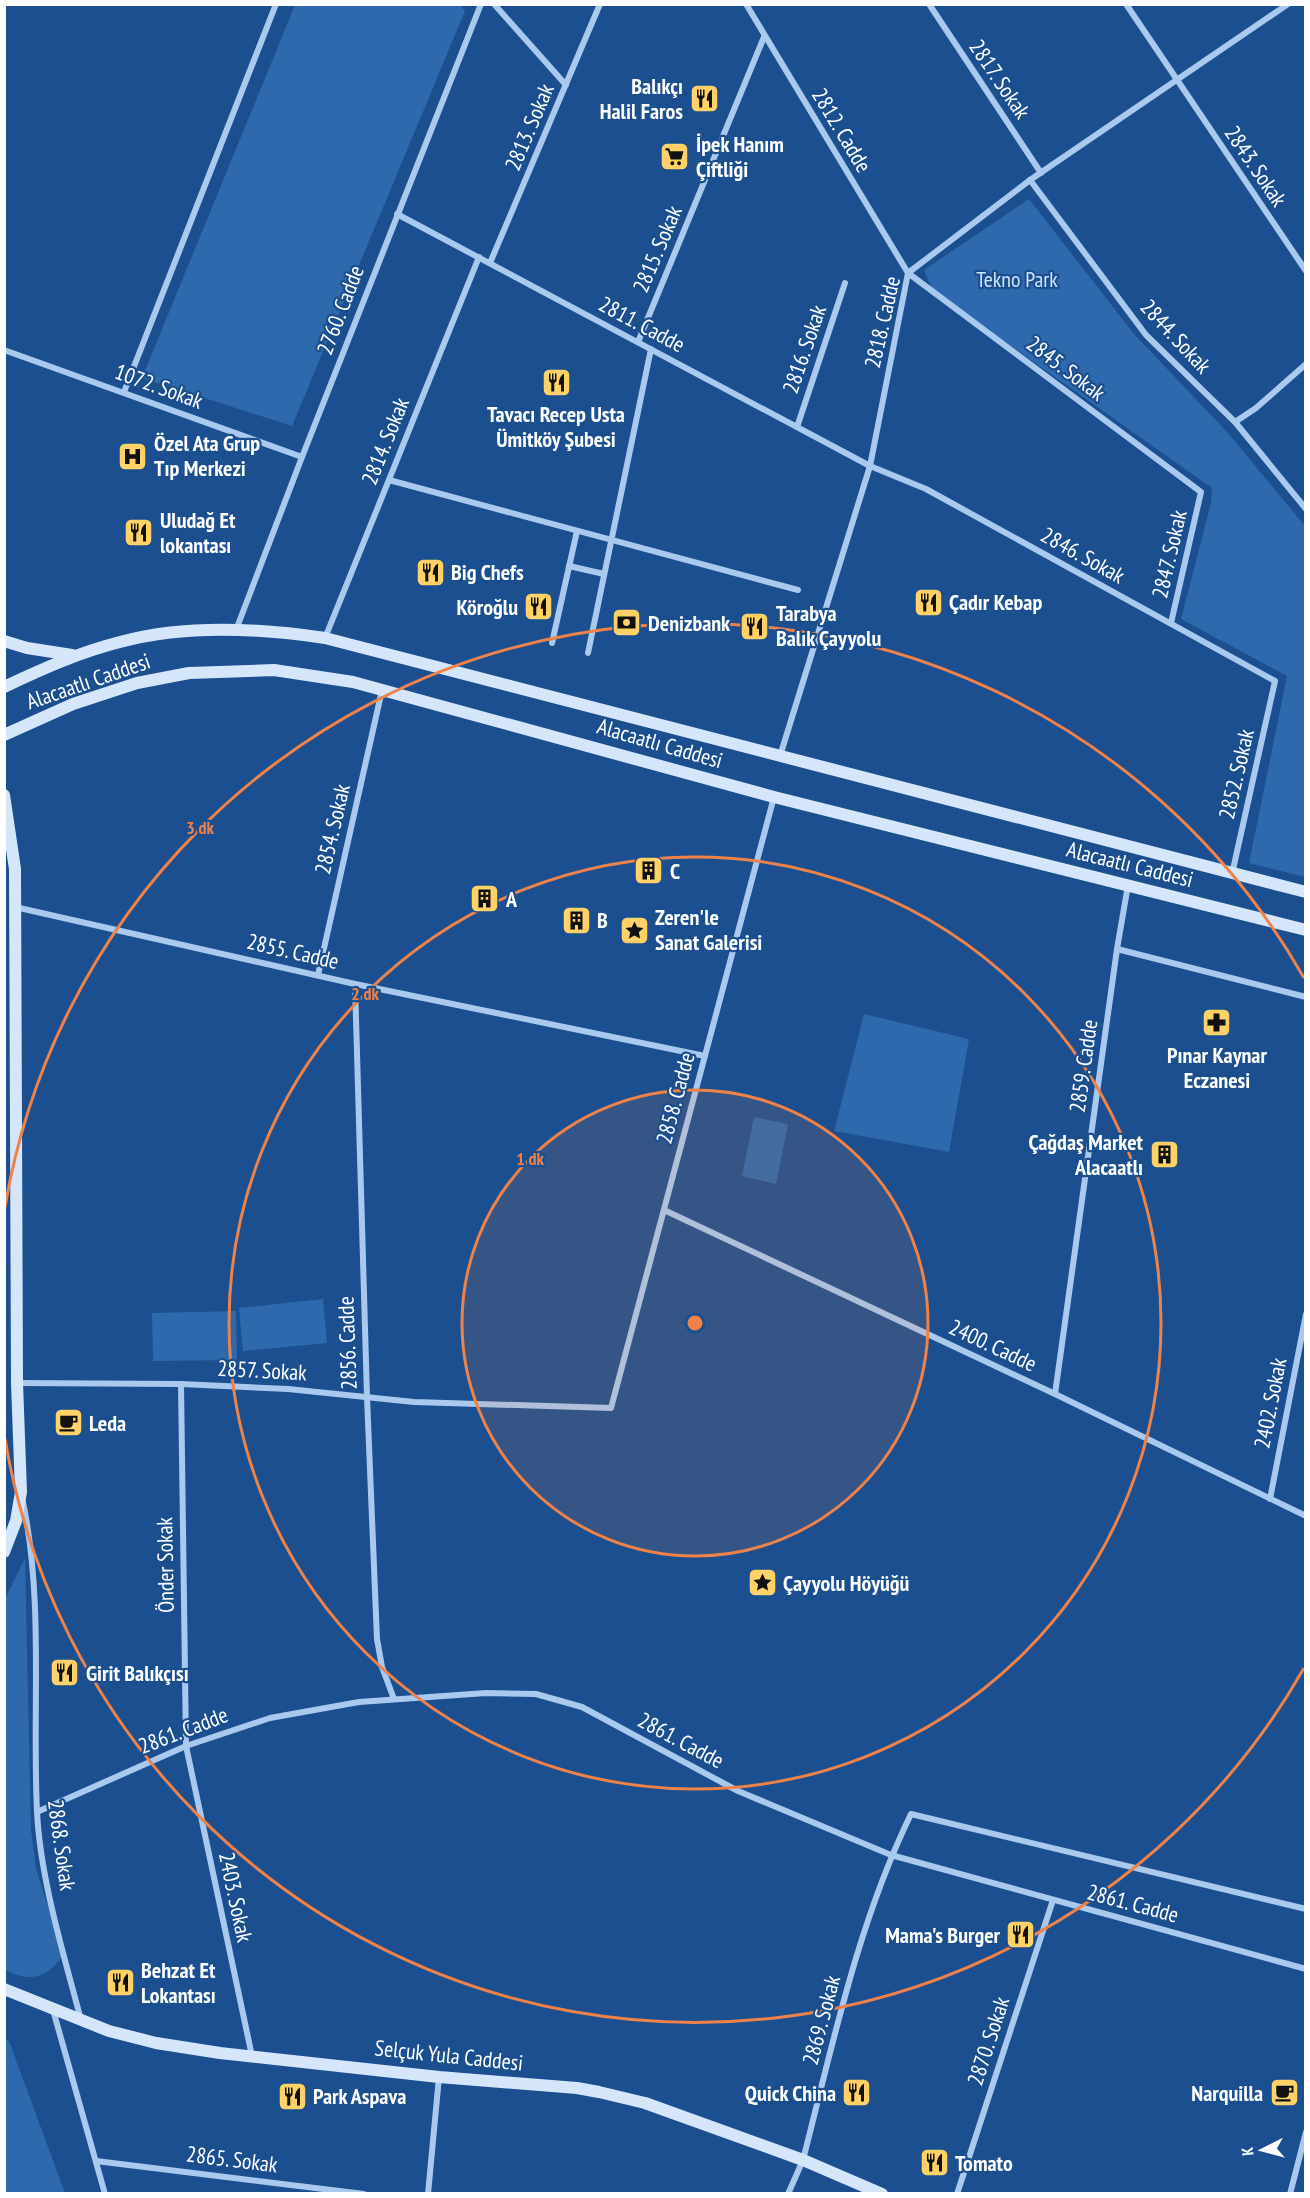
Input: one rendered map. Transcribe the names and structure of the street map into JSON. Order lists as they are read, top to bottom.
{
  "streets": {
    "main road": ["Alacaatlı Caddesi", "Selçuk Yula Caddesi"],
    "street": [
      "2817. Sokak",
      "2813. Sokak",
      "2812. Cadde",
      "2843. Sokak",
      "2815. Sokak",
      "2760. Cadde",
      "2818. Cadde",
      "2811. Cadde",
      "2844. Sokak",
      "2816. Sokak",
      "2845. Sokak",
      "1072. Sokak",
      "2814. Sokak",
      "2847. Sokak",
      "2846. Sokak",
      "2852. Sokak",
      "2854. Sokak",
      "2855. Cadde",
      "2859. Cadde",
      "2858. Cadde",
      "2856. Cadde",
      "2400. Cadde",
      "2857. Sokak",
      "2402. Sokak",
      "Önder Sokak",
      "2861. Cadde",
      "2868. Sokak",
      "2403. Sokak",
      "2869. Sokak",
      "2870. Sokak",
      "2865. Sokak"
    ]
  },
  "crossings": [
    ["2817. Sokak", "2818. Cadde"],
    ["2813. Sokak", "2811. Cadde"],
    ["2812. Cadde", "2815. Sokak"],
    ["2812. Cadde", "2818. Cadde"],
    ["2812. Cadde", "2845. Sokak"],
    ["2843. Sokak", "2818. Cadde"],
    ["2815. Sokak", "2811. Cadde"],
    ["2760. Cadde", "2811. Cadde"],
    ["2760. Cadde", "1072. Sokak"],
    ["2760. Cadde", "Alacaatlı Caddesi"],
    ["2818. Cadde", "2811. Cadde"],
    ["2818. Cadde", "2844. Sokak"],
    ["2818. Cadde", "2845. Sokak"],
    ["2818. Cadde", "2846. Sokak"],
    ["2818. Cadde", "Alacaatlı Caddesi"],
    ["2811. Cadde", "2816. Sokak"],
    ["2811. Cadde", "2814. Sokak"],
    ["2811. Cadde", "2846. Sokak"],
    ["2845. Sokak", "2847. Sokak"],
    ["2814. Sokak", "Alacaatlı Caddesi"],
    ["2847. Sokak", "2846. Sokak"],
    ["2846. Sokak", "2852. Sokak"],
    ["Alacaatlı Caddesi", "2852. Sokak"],
    ["Alacaatlı Caddesi", "2854. Sokak"],
    ["Alacaatlı Caddesi", "2859. Cadde"],
    ["Alacaatlı Caddesi", "2858. Cadde"],
    ["2854. Sokak", "2855. Cadde"],
    ["2855. Cadde", "2858. Cadde"],
    ["2855. Cadde", "2856. Cadde"],
    ["2859. Cadde", "2400. Cadde"],
    ["2858. Cadde", "2400. Cadde"],
    ["2858. Cadde", "2857. Sokak"],
    ["2856. Cadde", "2857. Sokak"],
    ["2856. Cadde", "2861. Cadde"],
    ["2400. Cadde", "2402. Sokak"],
    ["2857. Sokak", "Önder Sokak"],
    ["Önder Sokak", "2861. Cadde"],
    ["Önder Sokak", "2403. Sokak"],
    ["2861. Cadde", "2868. Sokak"],
    ["2861. Cadde", "2403. Sokak"],
    ["2861. Cadde", "2869. Sokak"],
    ["2861. Cadde", "2870. Sokak"],
    ["2868. Sokak", "Selçuk Yula Caddesi"],
    ["2403. Sokak", "Selçuk Yula Caddesi"],
    ["2869. Sokak", "Selçuk Yula Caddesi"]
  ],
  "parks": ["Tekno Park"],
  "places": {
    "restaurant": [
      "Balıkçı Halil Faros",
      "Tavacı Recep Usta Ümitköy Şubesi",
      "Uludağ Et lokantası",
      "Big Chefs",
      "Çadır Kebap",
      "Köroğlu",
      "Tarabya Balık Çayyolu",
      "Girit Balıkçısı",
      "Mama's Burger",
      "Behzat Et Lokantası",
      "Quick China",
      "Park Aspava",
      "Tomato"
    ],
    "supermarket": ["İpek Hanım Çiftliği"],
    "hospital": ["Özel Ata Grup Tıp Merkezi"],
    "bank": ["Denizbank"],
    "building": [
      "C",
      "A",
      "B",
      "Çağdaş Market Alacaatlı"
    ],
    "place": ["Zeren'le Sanat Galerisi", "Çayyolu Höyüğü"],
    "pharmacy": ["Pınar Kaynar Eczanesi"],
    "cafe": ["Leda", "Narquilla"]
  },
  "north": "left",
  "rings": ["3 dk", "2 dk", "1 dk"]
}
